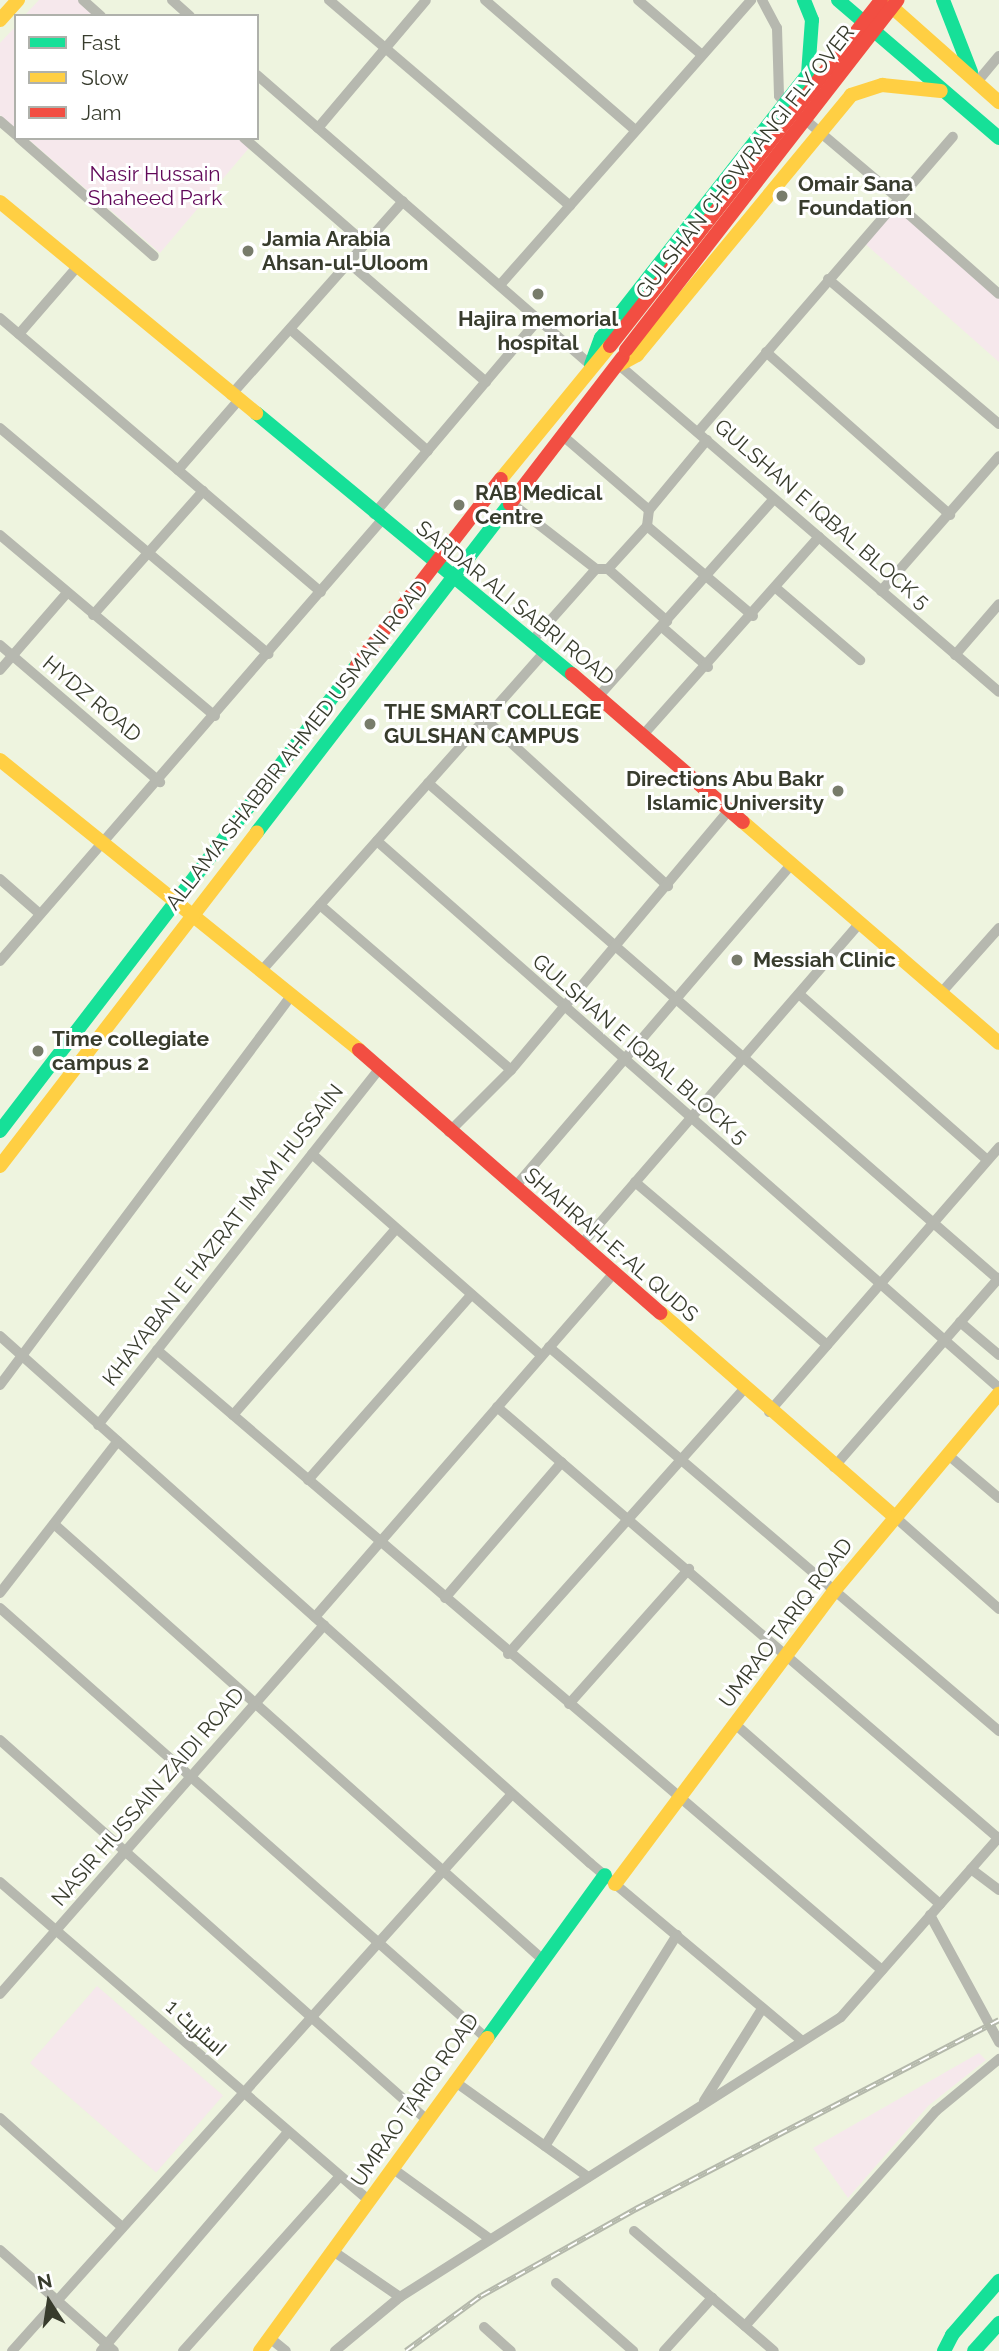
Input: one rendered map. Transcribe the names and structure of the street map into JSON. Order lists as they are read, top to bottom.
{
  "streets": {
    "main road": [
      "GULSHAN CHOWRANGI FLY OVER",
      "SARDAR ALI SABRI ROAD",
      "ALLAMA SHABBIR AHMED USMANI ROAD",
      "SHAHRAH-E-AL QUDS",
      "UMRAO TARIQ ROAD"
    ],
    "street": [
      "GULSHAN E IQBAL BLOCK 5",
      "HYDZ ROAD",
      "KHAYABAN E HAZRAT IMAM HUSSAIN",
      "NASIR HUSSAIN ZAIDI ROAD",
      "اسٹریٹ 1"
    ]
  },
  "crossings": [
    ["GULSHAN CHOWRANGI FLY OVER", "ALLAMA SHABBIR AHMED USMANI ROAD"],
    ["GULSHAN E IQBAL BLOCK 5", "ALLAMA SHABBIR AHMED USMANI ROAD"],
    ["SARDAR ALI SABRI ROAD", "ALLAMA SHABBIR AHMED USMANI ROAD"],
    ["ALLAMA SHABBIR AHMED USMANI ROAD", "SHAHRAH-E-AL QUDS"],
    ["KHAYABAN E HAZRAT IMAM HUSSAIN", "SHAHRAH-E-AL QUDS"],
    ["SHAHRAH-E-AL QUDS", "UMRAO TARIQ ROAD"],
    ["UMRAO TARIQ ROAD", "اسٹریٹ 1"],
    ["NASIR HUSSAIN ZAIDI ROAD", "اسٹریٹ 1"]
  ],
  "parks": ["Nasir Hussain Shaheed Park"],
  "places": [
    "Omair Sana Foundation",
    "Jamia Arabia Ahsan-ul-Uloom",
    "Hajira memorial hospital",
    "RAB Medical Centre",
    "THE SMART COLLEGE GULSHAN CAMPUS",
    "Directions Abu Bakr Islamic University",
    "Messiah Clinic",
    "Time collegiate campus 2"
  ],
  "legend": ["Fast", "Slow", "Jam"],
  "north": "top"
}
